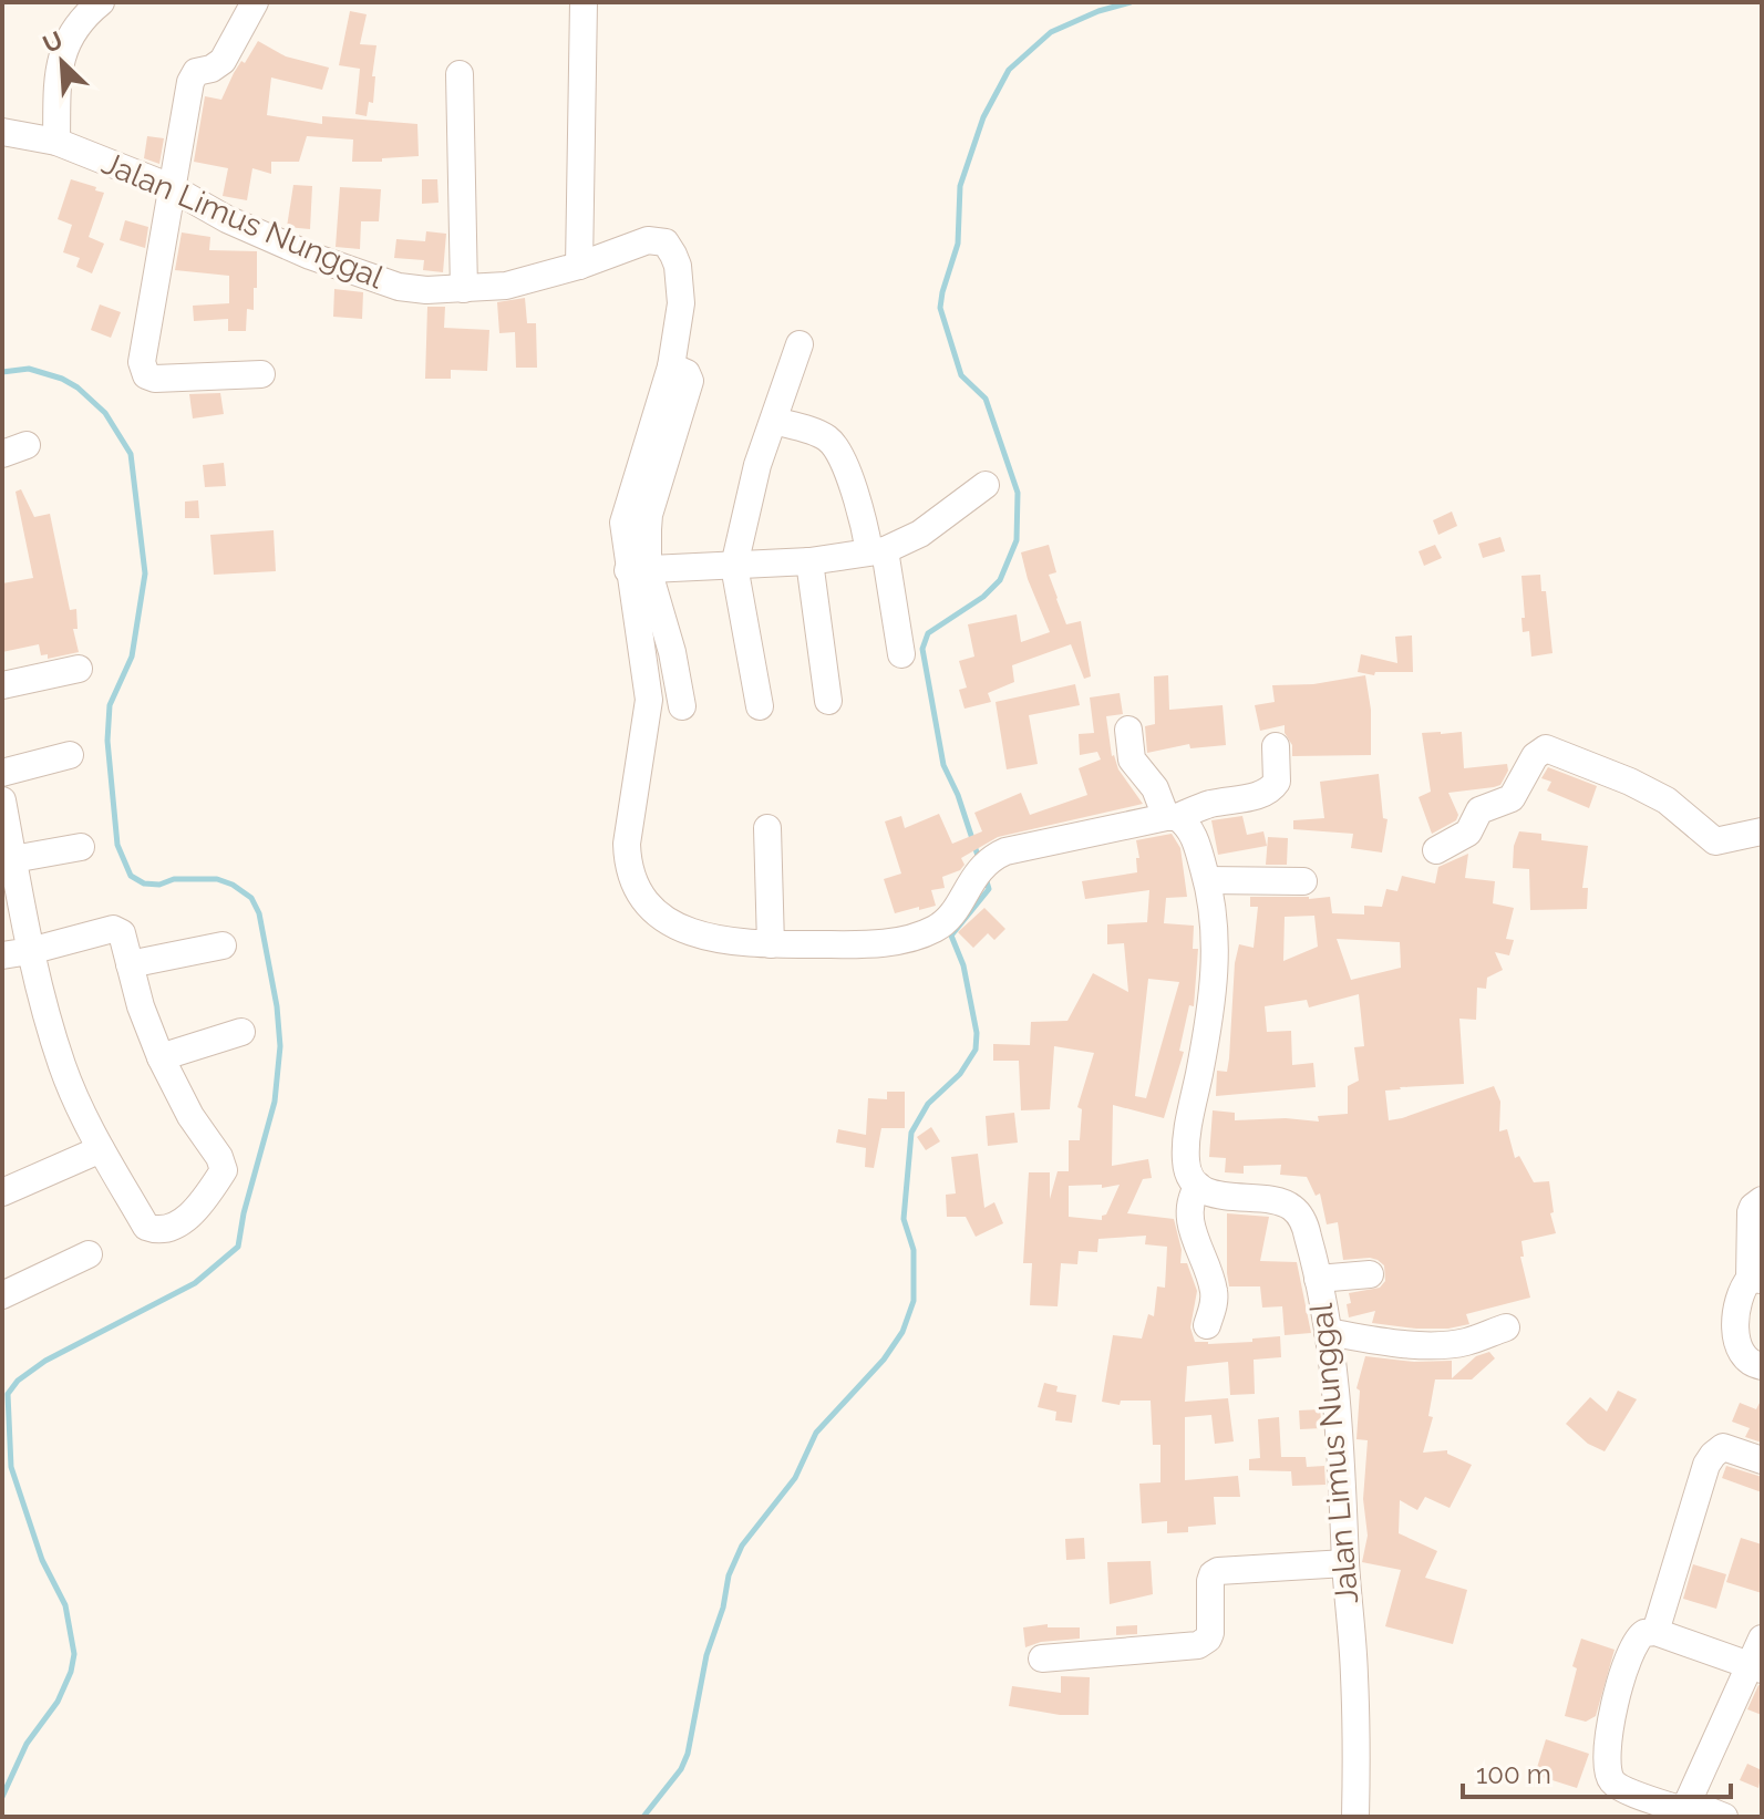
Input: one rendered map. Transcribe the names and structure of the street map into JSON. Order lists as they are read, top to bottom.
{
  "streets": {
    "street": ["Jalan Limus Nunggal"]
  },
  "scale_bar": "100 m",
  "north": "top left"
}
